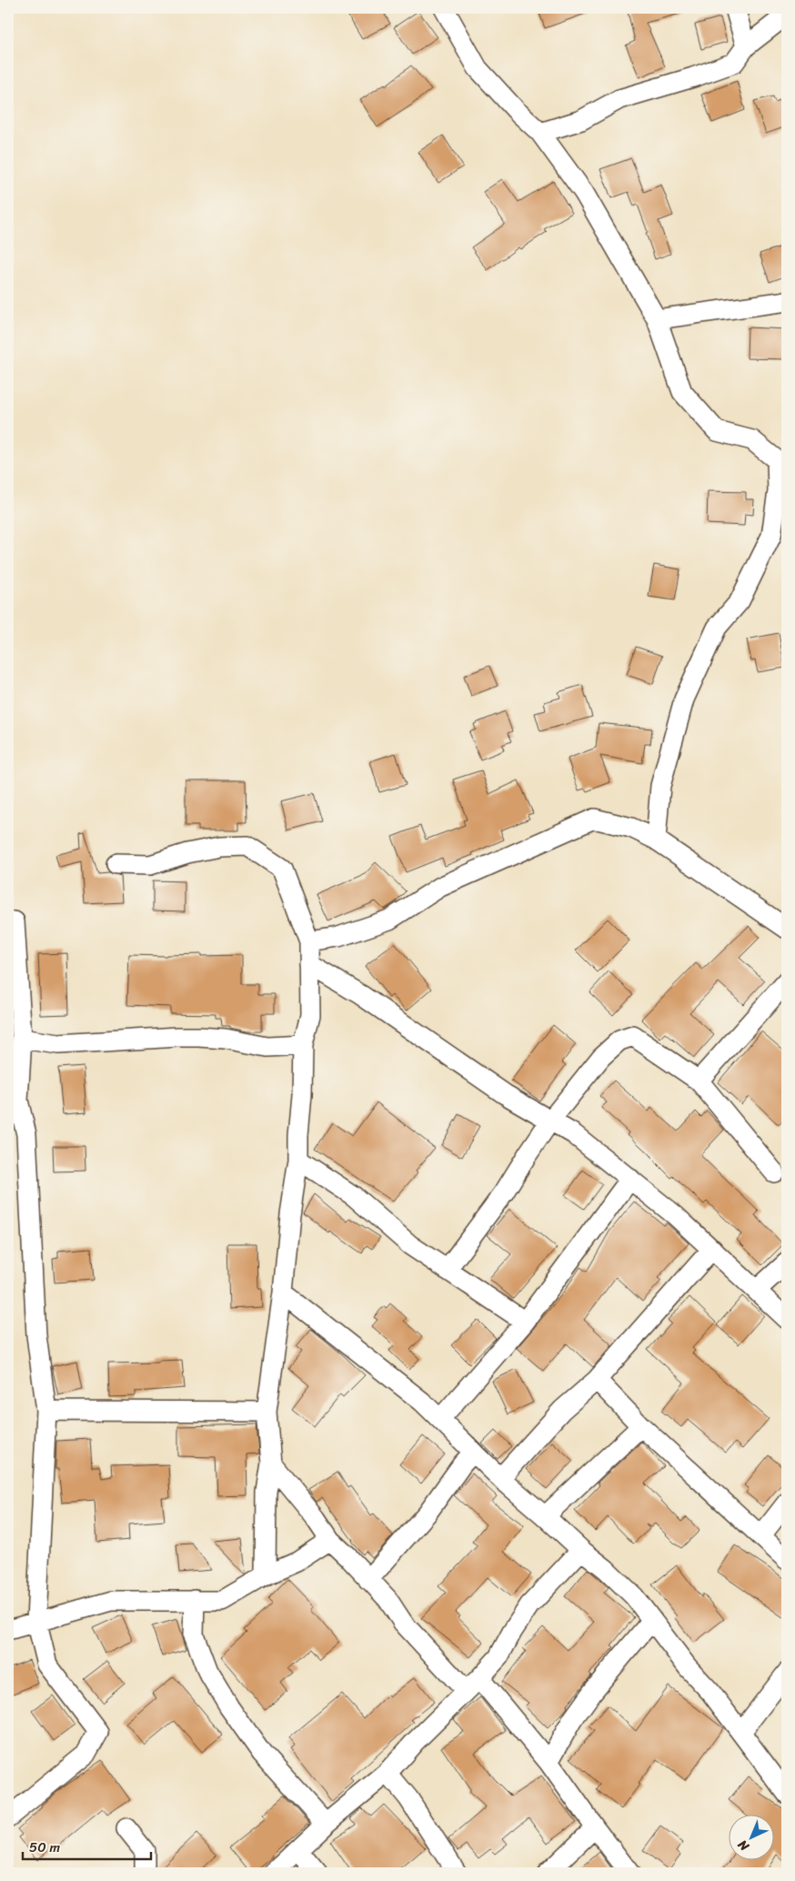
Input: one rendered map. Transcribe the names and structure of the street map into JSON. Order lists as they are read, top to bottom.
{
  "scale_bar": "50 m",
  "north": "bottom left"
}
